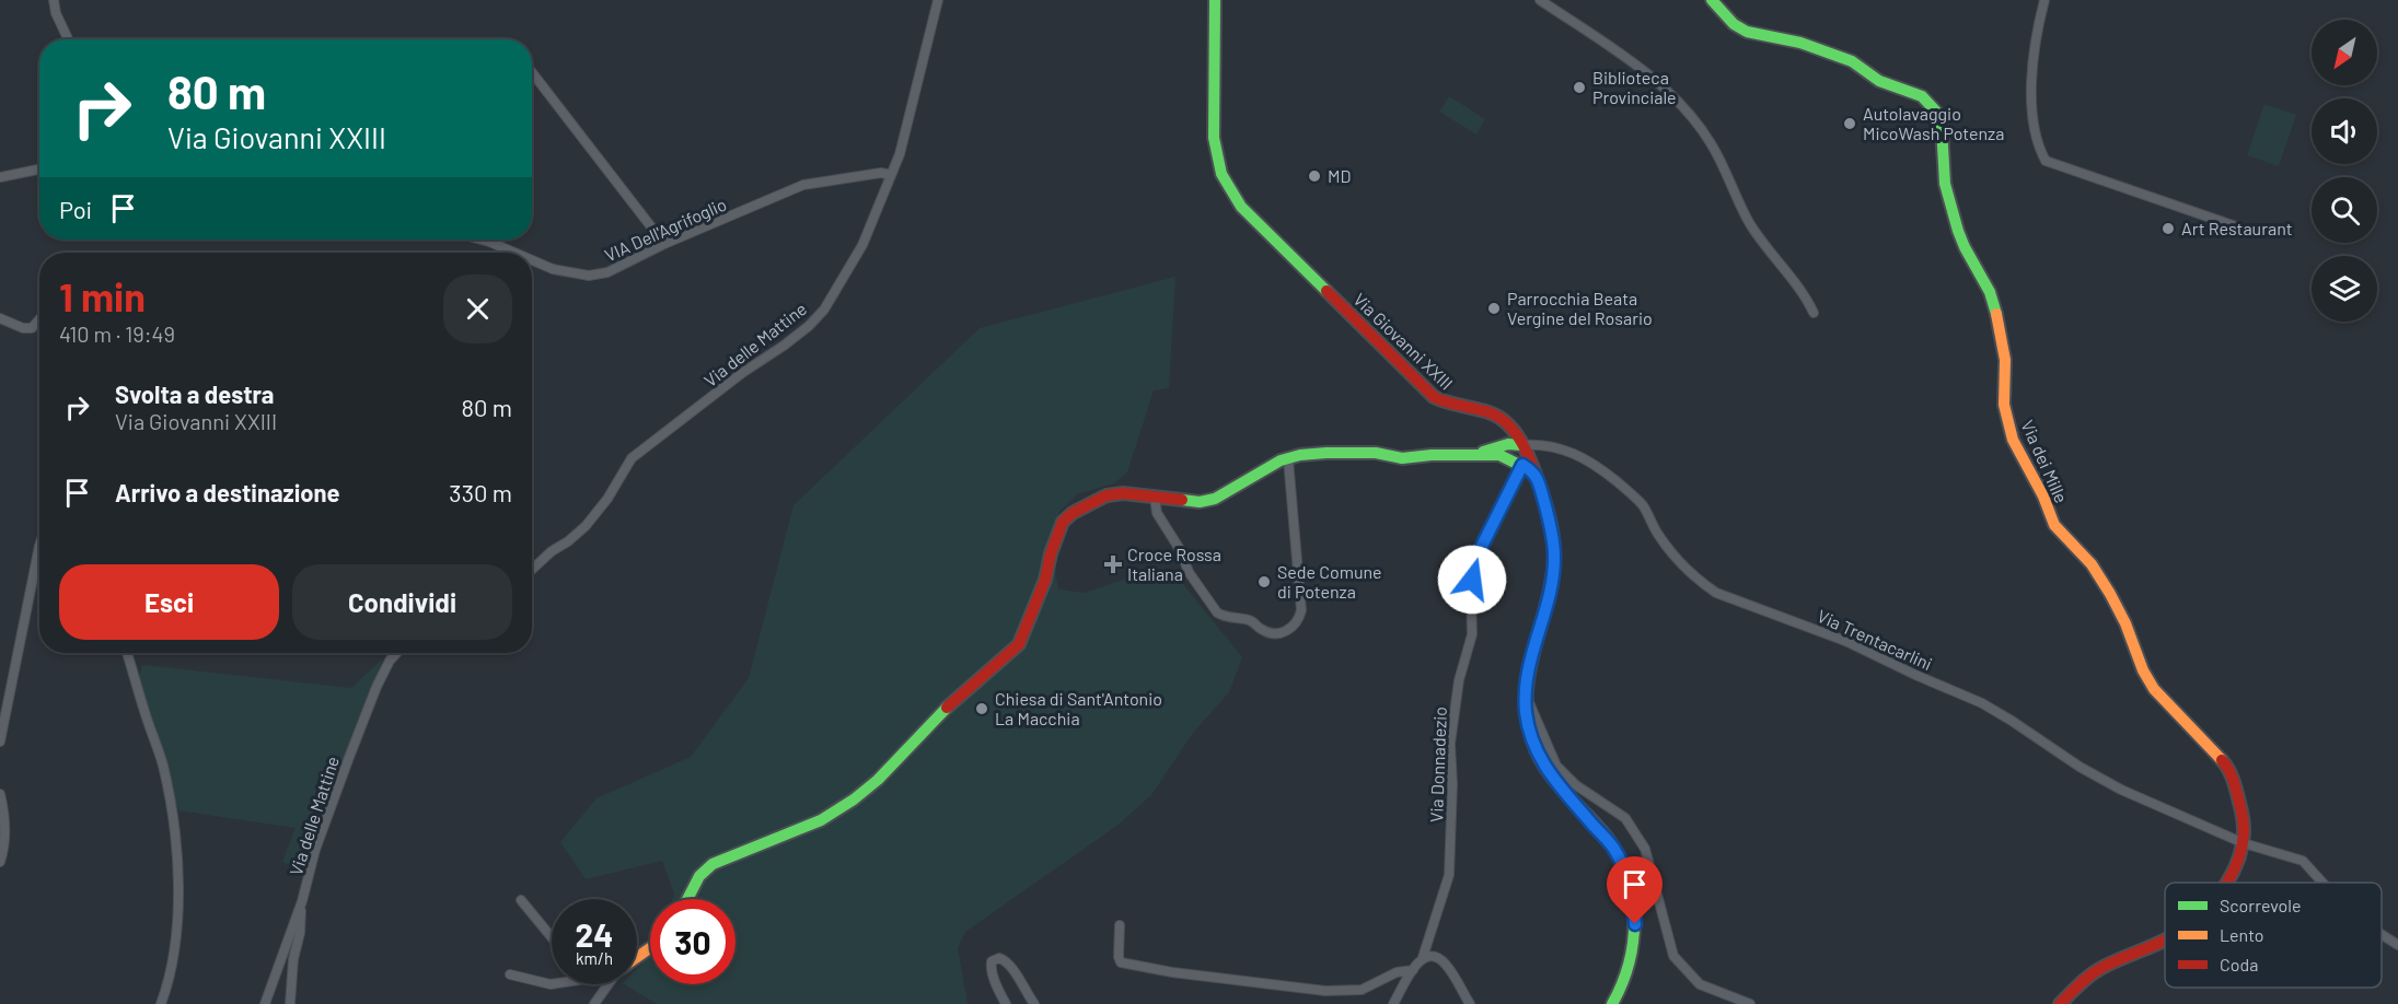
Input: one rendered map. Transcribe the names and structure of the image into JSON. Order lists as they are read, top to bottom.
{
  "streets": {
    "street": [
      "VIA Dell'Agrifoglio",
      "Via Giovanni XXIII",
      "Via delle Mattine",
      "Via dei Mille",
      "Via Trentacarlini",
      "Via Donnadezio"
    ]
  },
  "crossings": [
    ["VIA Dell'Agrifoglio", "Via delle Mattine"],
    ["Via dei Mille", "Via Trentacarlini"]
  ],
  "places": {
    "other": [
      "Biblioteca Provinciale",
      "Autolavaggio MicoWash Potenza",
      "MD",
      "Art Restaurant",
      "Parrocchia Beata Vergine del Rosario",
      "Sede Comune di Potenza",
      "Chiesa di Sant'Antonio La Macchia"
    ],
    "health": ["Croce Rossa Italiana"]
  },
  "legend": ["Scorrevole", "Lento", "Coda"],
  "north": "bottom left",
  "page": {
    "turn": ["80 m", "Via Giovanni XXIII"],
    "then": "Poi",
    "heading": ["1 min", "410 m · 19:49"],
    "list": [
      {
        "name": "Svolta a destra",
        "note": "Via Giovanni XXIII",
        "value": "80 m"
      },
      {
        "name": "Arrivo a destinazione",
        "value": "330 m"
      }
    ],
    "buttons": ["Esci", "Condividi"],
    "speed": "24 km/h",
    "limit": "30"
  }
}
